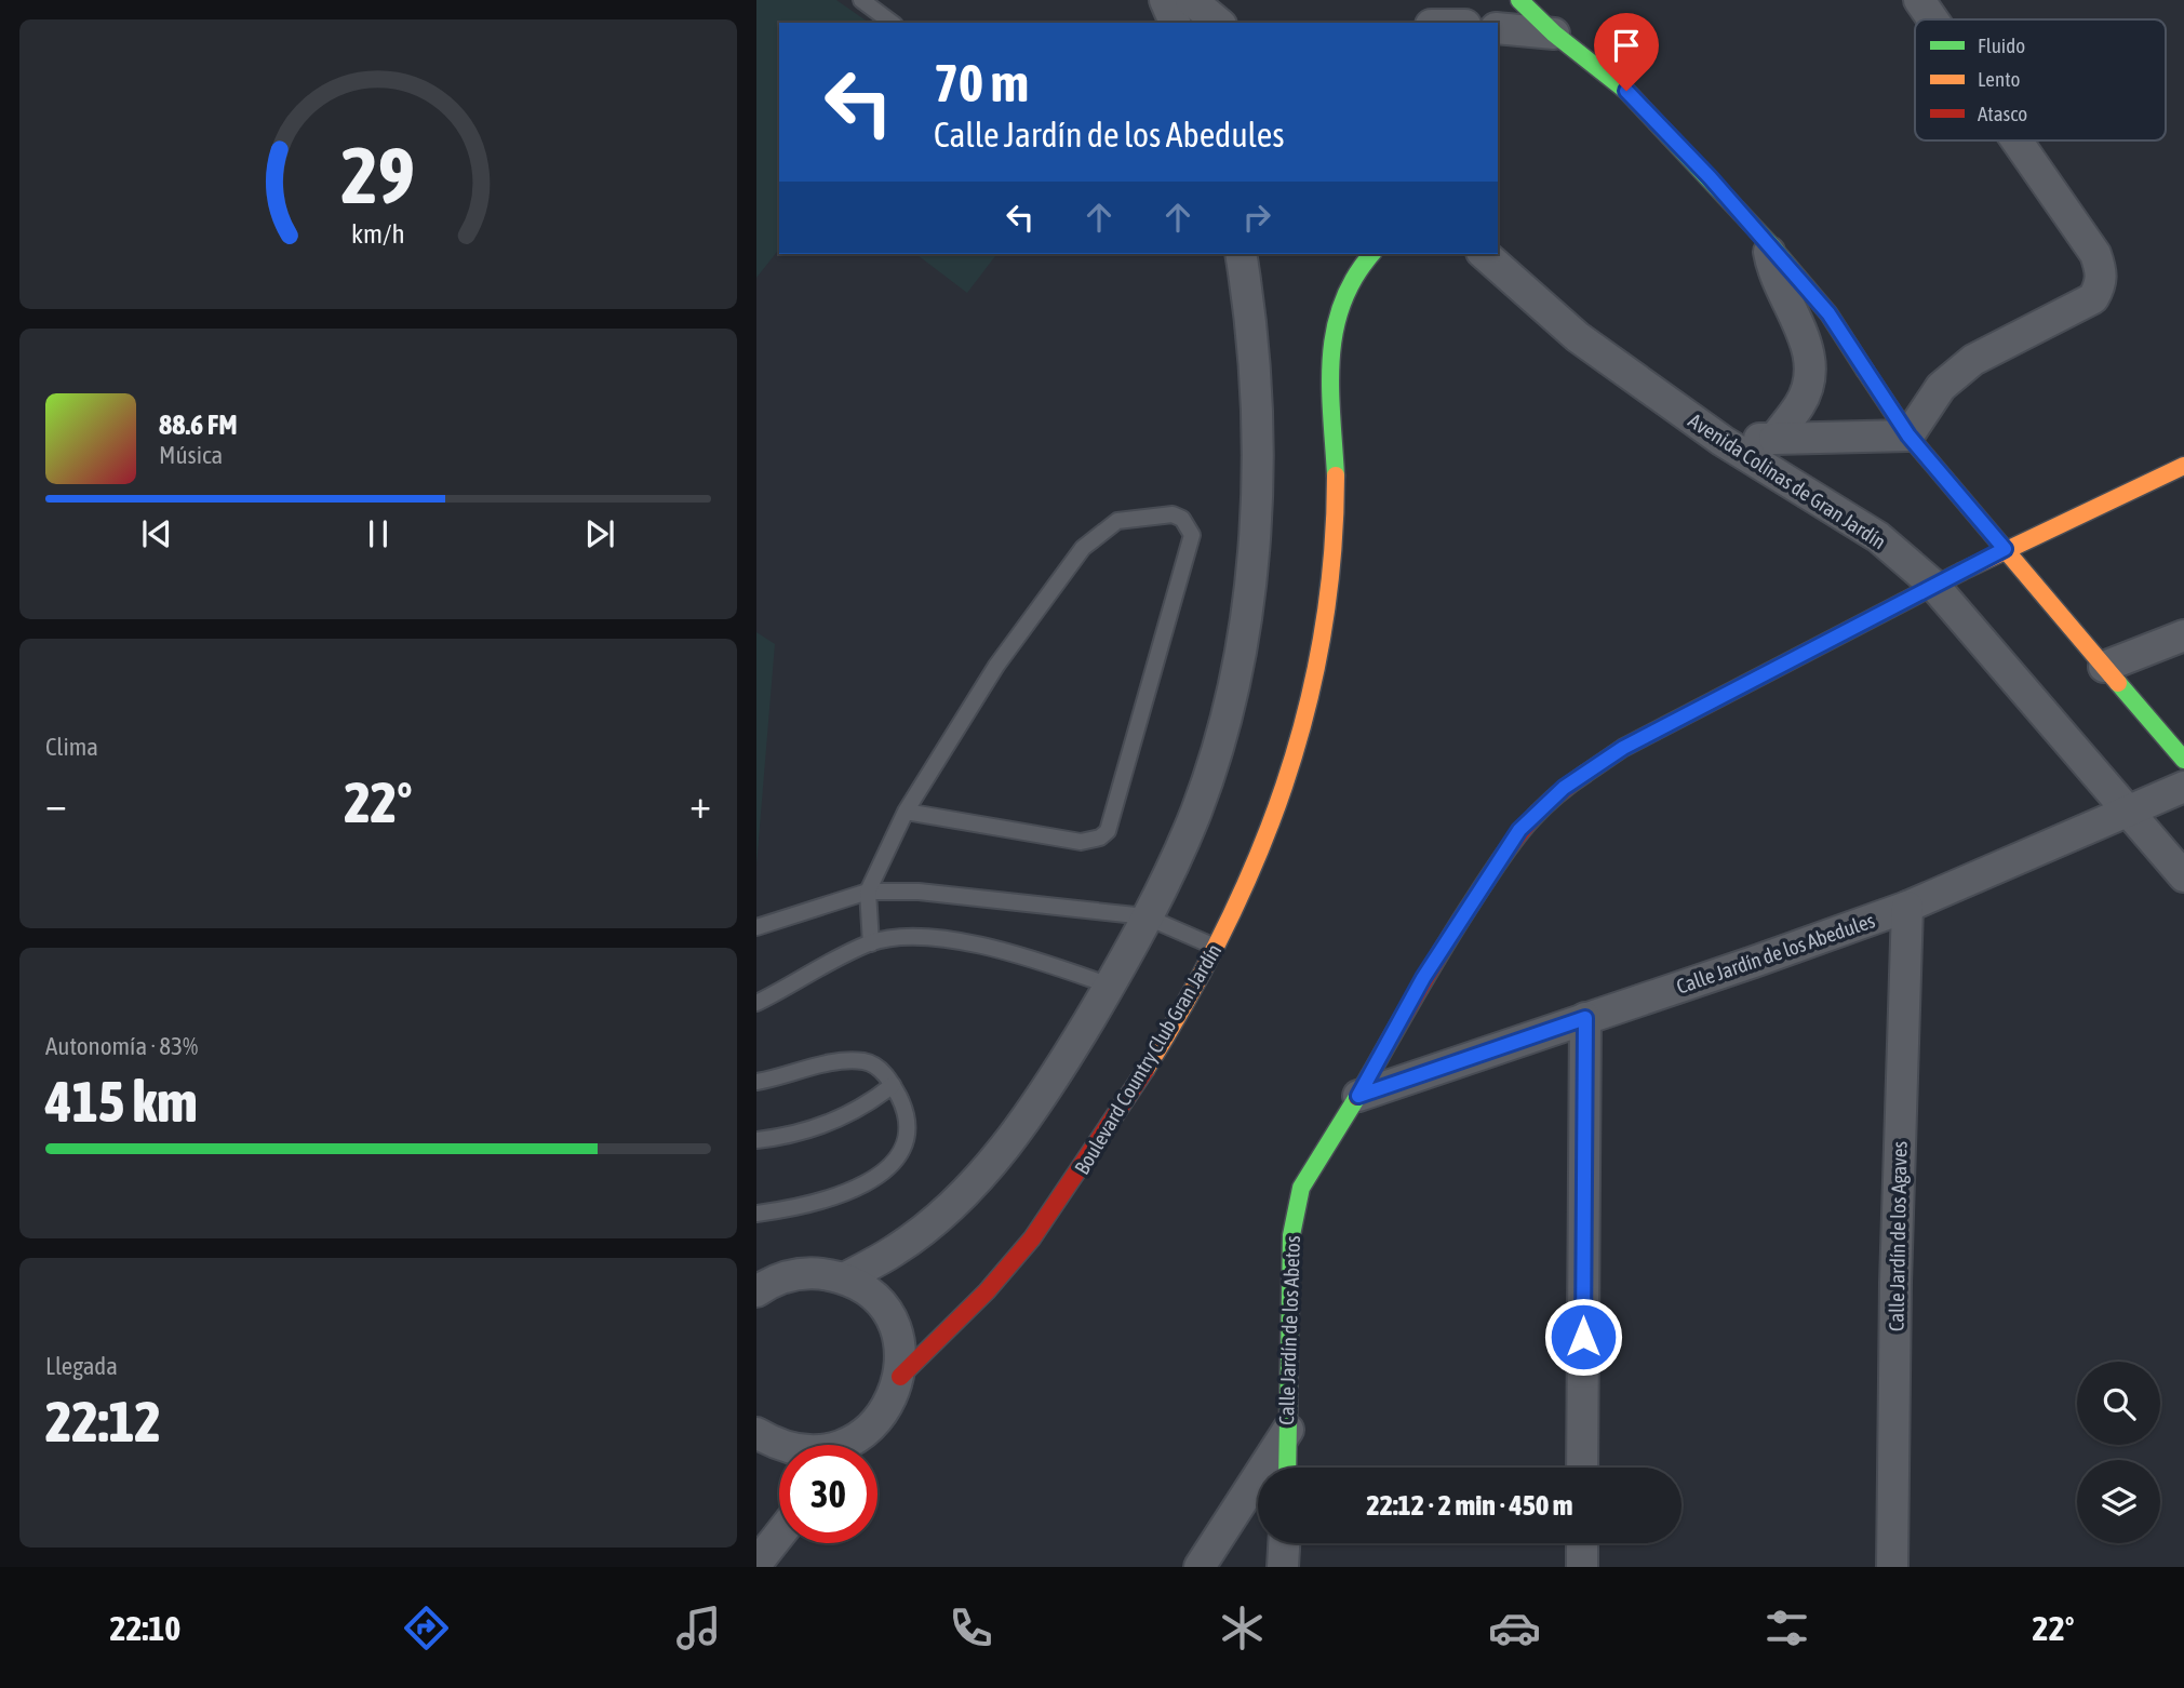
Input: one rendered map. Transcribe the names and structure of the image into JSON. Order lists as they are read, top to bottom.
{
  "streets": {
    "street": [
      "Avenida Colinas de Gran Jardín",
      "Calle Jardín de los Abedules",
      "Boulevard Country Club Gran Jardín",
      "Calle Jardín de los Agaves",
      "Calle Jardín de los Abetos"
    ]
  },
  "crossings": [
    ["Avenida Colinas de Gran Jardín", "Calle Jardín de los Abedules"],
    ["Avenida Colinas de Gran Jardín", "Calle Jardín de los Abetos"],
    ["Calle Jardín de los Abedules", "Calle Jardín de los Agaves"],
    ["Calle Jardín de los Abedules", "Calle Jardín de los Abetos"]
  ],
  "legend": ["Fluido", "Lento", "Atasco"],
  "page": {
    "turn": ["70 m", "Calle Jardín de los Abedules"],
    "song": ["88.6 FM", "Música"],
    "tile": [
      "Clima",
      ["Autonomía · 83%", "415 km"],
      ["Llegada", "22:12"]
    ],
    "heat": ["−", "22°", "+"],
    "limit": "30",
    "trip": "22:12 · 2 min · 450 m",
    "tabs": ["22:10", "22°"],
    "gauge": ["29", "km/h"]
  }
}
